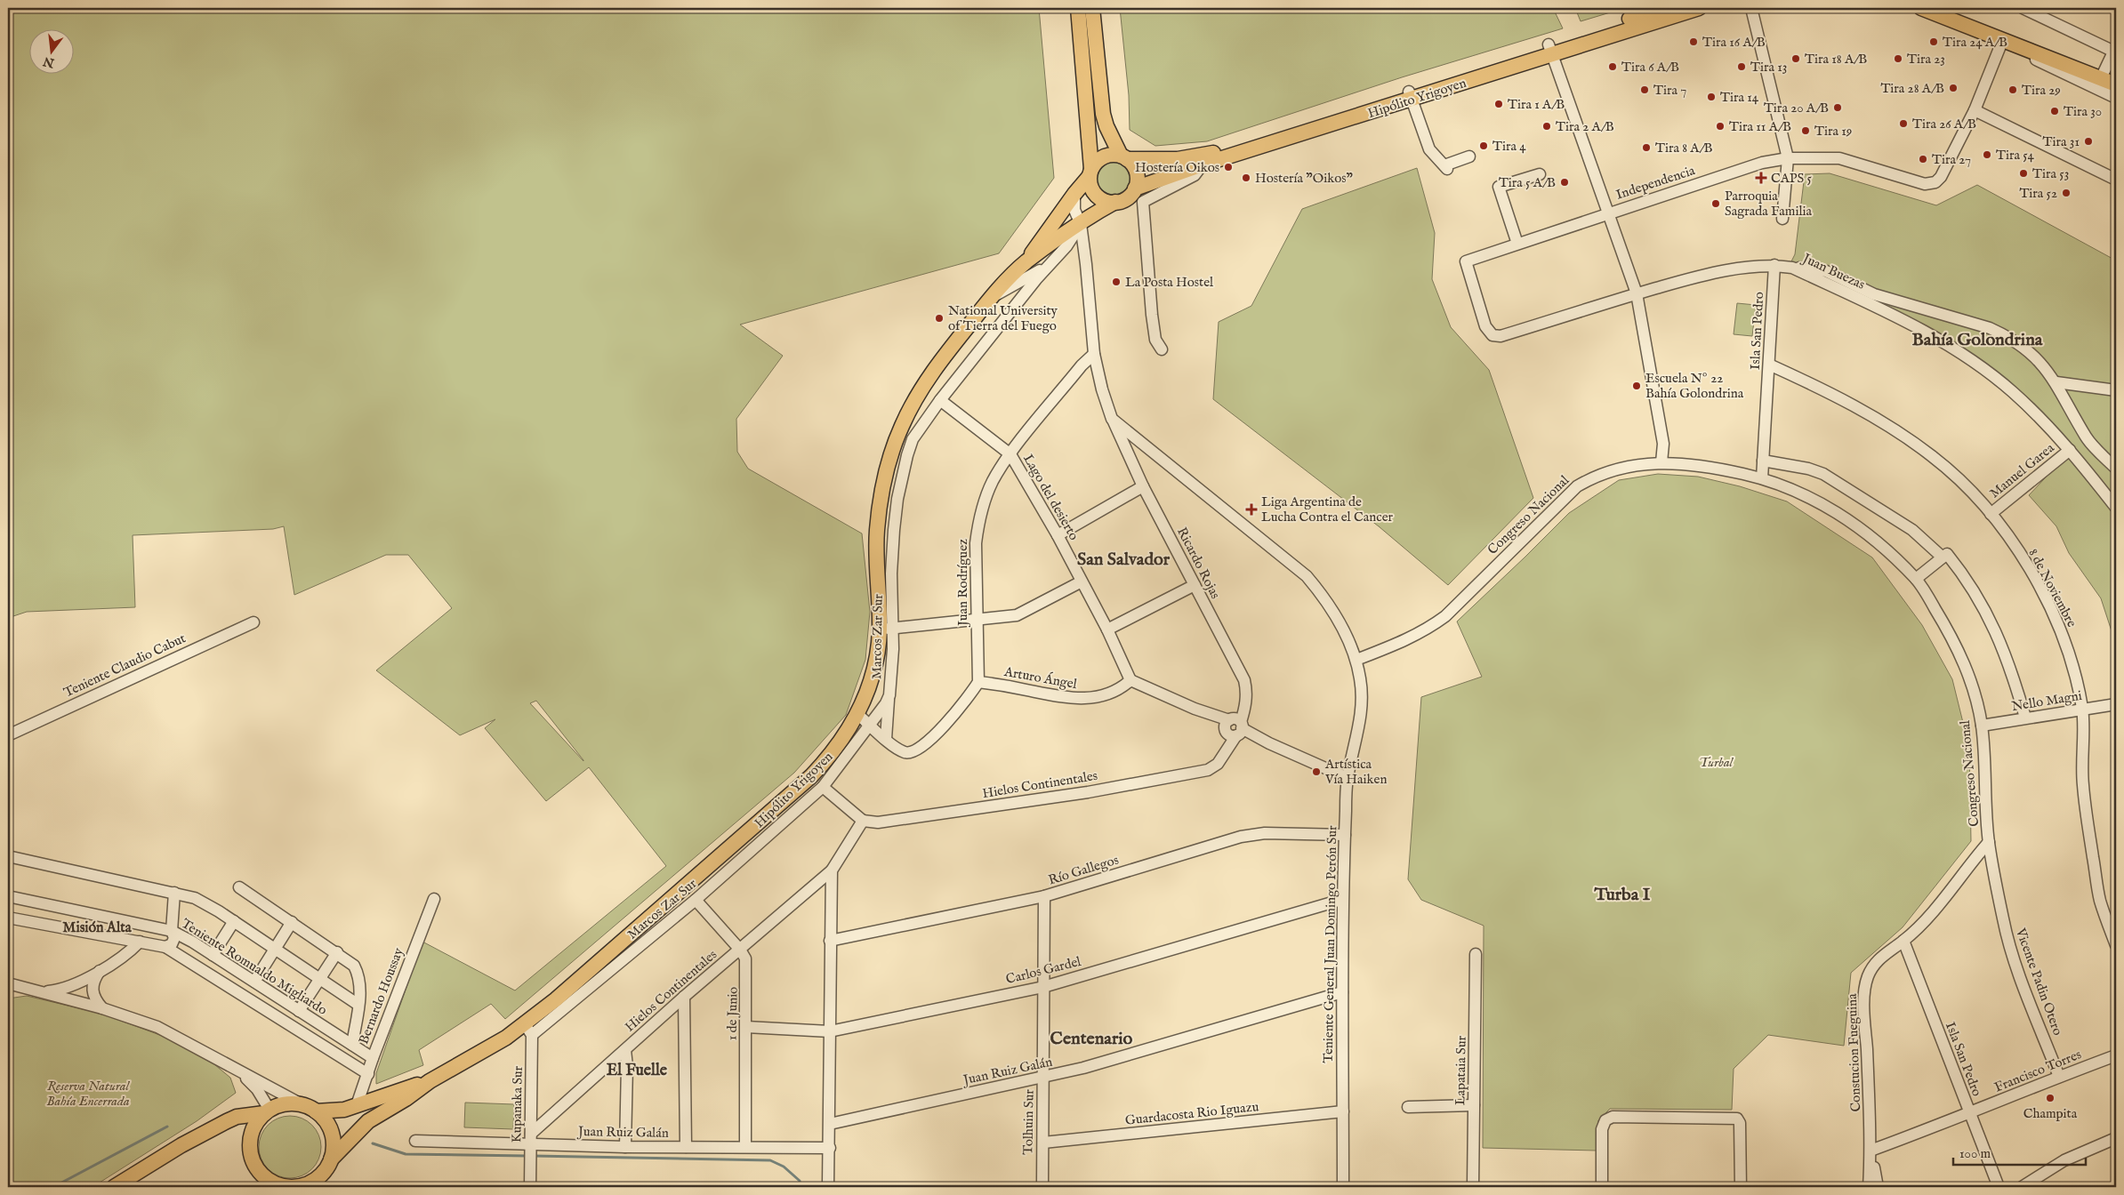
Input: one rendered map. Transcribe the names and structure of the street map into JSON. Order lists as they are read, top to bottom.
{
  "streets": {
    "main road": ["Hipólito Yrigoyen"],
    "street": [
      "Independencia",
      "Juan Buezas",
      "Isla San Pedro",
      "Manuel Garea",
      "Lago del desierto",
      "Congreso Nacional",
      "Ricardo Rojas",
      "Juan Rodríguez",
      "8 de Noviembre",
      "Marcos Zar Sur",
      "Teniente Claudio Cabut",
      "Arturo Ángel",
      "Nello Magni",
      "Hielos Continentales",
      "Río Gallegos",
      "Teniente General Juan Domingo Perón Sur",
      "Teniente Romualdo Migliardo",
      "Carlos Gardel",
      "Vicente Padin Otero",
      "Bernardo Houssay",
      "1 de Junio",
      "Constucion Fueguina",
      "Juan Ruiz Galán",
      "Lapataia Sur",
      "Francisco Torres",
      "Kupanaka Sur",
      "Guardacosta Rio Iguazu",
      "Tolhuin Sur"
    ]
  },
  "crossings": [
    ["Hipólito Yrigoyen", "Marcos Zar Sur"],
    ["Hipólito Yrigoyen", "Kupanaka Sur"],
    ["Independencia", "Juan Buezas"],
    ["Juan Buezas", "Isla San Pedro"],
    ["Juan Buezas", "Manuel Garea"],
    ["Isla San Pedro", "Congreso Nacional"],
    ["Isla San Pedro", "8 de Noviembre"],
    ["Isla San Pedro", "Constucion Fueguina"],
    ["Isla San Pedro", "Francisco Torres"],
    ["Manuel Garea", "8 de Noviembre"],
    ["Lago del desierto", "Juan Rodríguez"],
    ["Lago del desierto", "Marcos Zar Sur"],
    ["Lago del desierto", "Arturo Ángel"],
    ["Congreso Nacional", "Nello Magni"],
    ["Congreso Nacional", "Teniente General Juan Domingo Perón Sur"],
    ["Congreso Nacional", "Vicente Padin Otero"],
    ["Congreso Nacional", "Constucion Fueguina"],
    ["Ricardo Rojas", "Hielos Continentales"],
    ["Ricardo Rojas", "Teniente General Juan Domingo Perón Sur"],
    ["Juan Rodríguez", "Arturo Ángel"],
    ["8 de Noviembre", "Nello Magni"],
    ["Marcos Zar Sur", "1 de Junio"],
    ["Marcos Zar Sur", "Kupanaka Sur"],
    ["Hielos Continentales", "1 de Junio"],
    ["Hielos Continentales", "Juan Ruiz Galán"],
    ["Hielos Continentales", "Kupanaka Sur"],
    ["Río Gallegos", "Teniente General Juan Domingo Perón Sur"],
    ["Río Gallegos", "Tolhuin Sur"],
    ["Teniente General Juan Domingo Perón Sur", "Carlos Gardel"],
    ["Teniente General Juan Domingo Perón Sur", "Juan Ruiz Galán"],
    ["Teniente General Juan Domingo Perón Sur", "Guardacosta Rio Iguazu"],
    ["Teniente Romualdo Migliardo", "Bernardo Houssay"],
    ["Carlos Gardel", "1 de Junio"],
    ["Carlos Gardel", "Tolhuin Sur"],
    ["Vicente Padin Otero", "Constucion Fueguina"],
    ["Vicente Padin Otero", "Francisco Torres"],
    ["1 de Junio", "Juan Ruiz Galán"],
    ["Constucion Fueguina", "Francisco Torres"],
    ["Juan Ruiz Galán", "Kupanaka Sur"],
    ["Juan Ruiz Galán", "Tolhuin Sur"],
    ["Guardacosta Rio Iguazu", "Tolhuin Sur"]
  ],
  "districts": [
    "Bahía Golondrina",
    "San Salvador",
    "Turba I",
    "Misión Alta",
    "Centenario",
    "El Fuelle"
  ],
  "parks": ["Turbal", "Reserva Natural Bahía Encerrada"],
  "places": {
    "other": [
      "Tira 16 A/B",
      "Tira 24 A/B",
      "Tira 18 A/B",
      "Tira 23",
      "Tira 6 A/B",
      "Tira 13",
      "Tira 28 A/B",
      "Tira 7",
      "Tira 29",
      "Tira 14",
      "Tira 1 A/B",
      "Tira 20 A/B",
      "Tira 30",
      "Tira 26 A/B",
      "Tira 2 A/B",
      "Tira 11 A/B",
      "Tira 19",
      "Tira 31",
      "Tira 4",
      "Tira 8 A/B",
      "Tira 54",
      "Tira 27",
      "Hostería Oikos",
      "Tira 53",
      "Hostería \"Oikos\"",
      "Tira 5 A/B",
      "Tira 52",
      "Parroquia Sagrada Familia",
      "La Posta Hostel",
      "National University of Tierra del Fuego",
      "Escuela Nº 22 Bahía Golondrina",
      "Artística Vía Haiken",
      "Champita"
    ],
    "health": ["CAPS 5", "Liga Argentina de Lucha Contra el Cancer"]
  },
  "scale_bar": "100 m",
  "north": "bottom"
}
